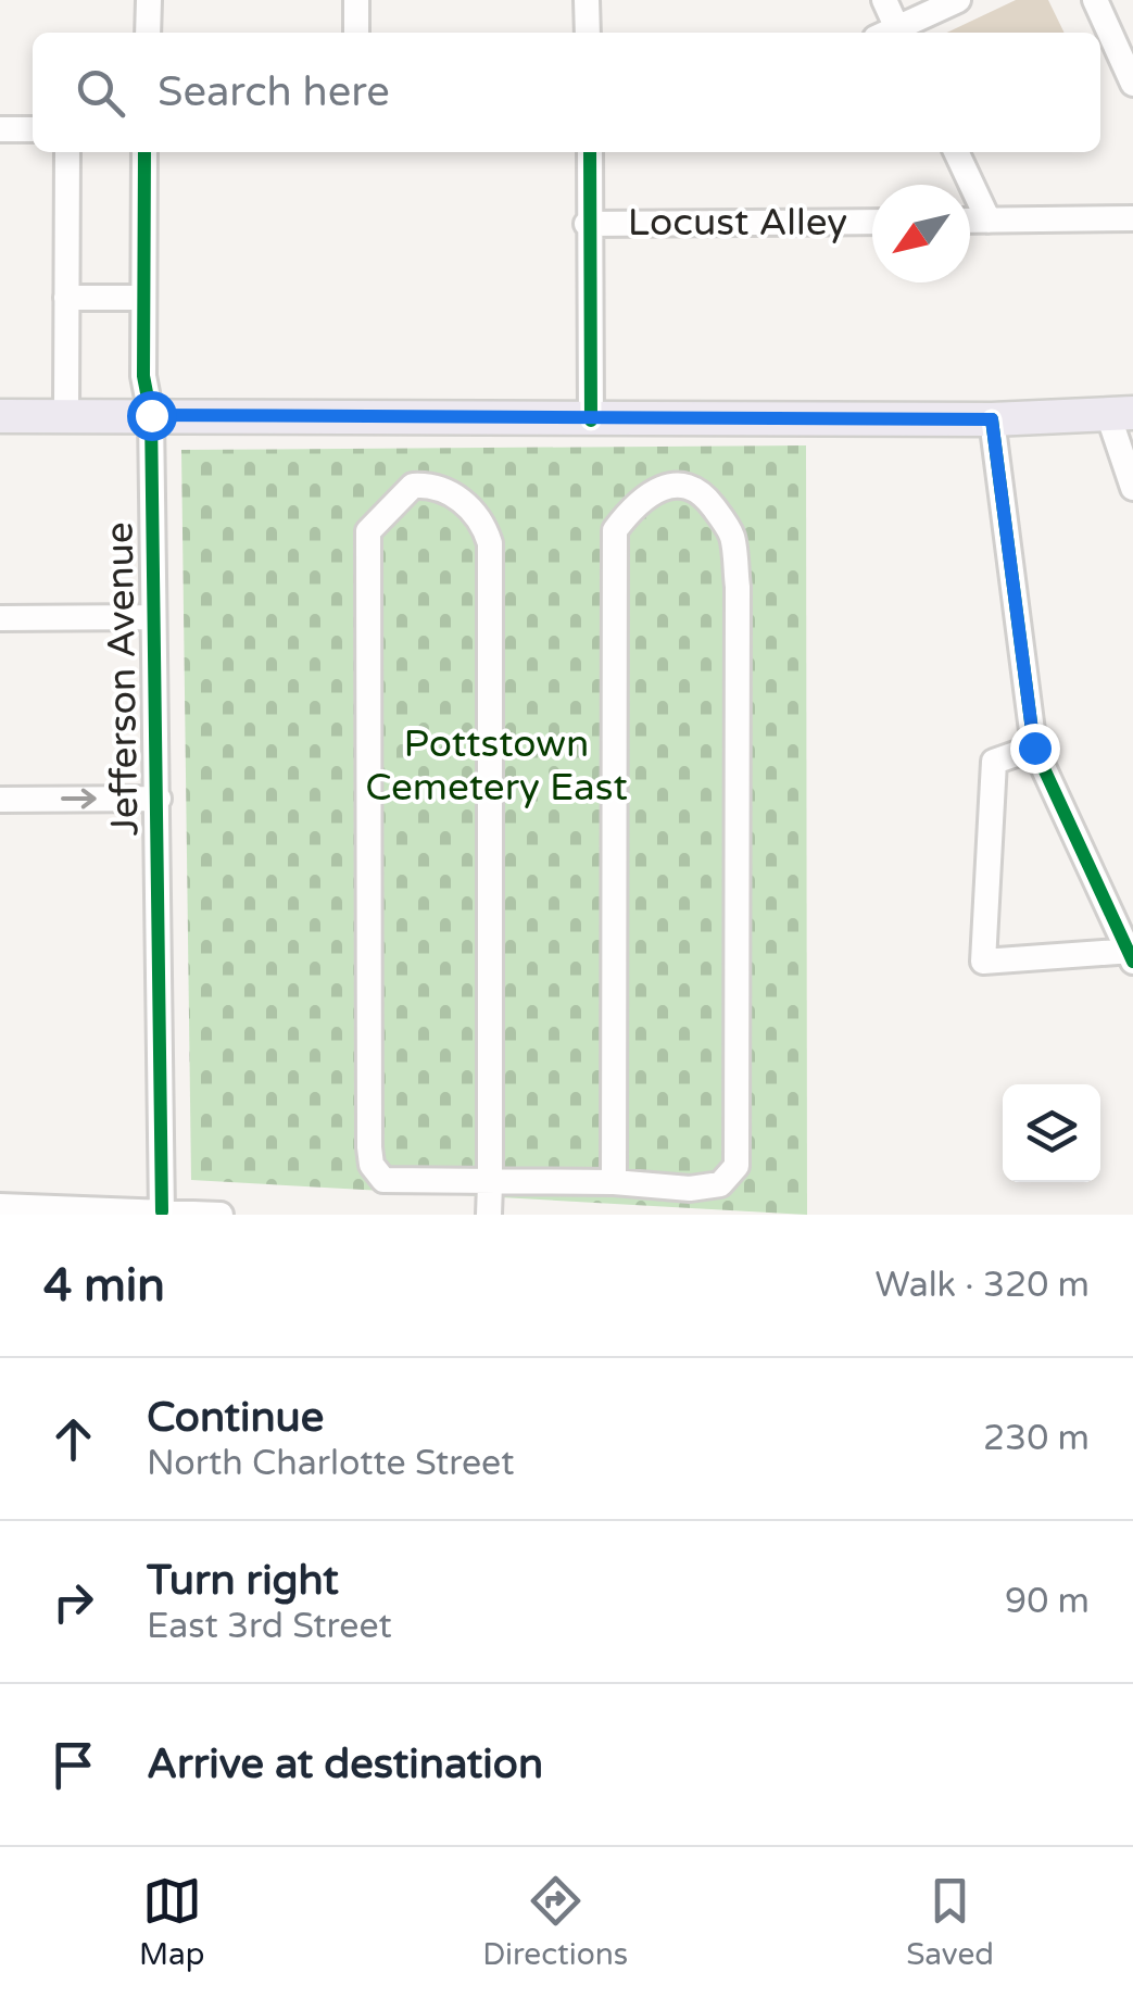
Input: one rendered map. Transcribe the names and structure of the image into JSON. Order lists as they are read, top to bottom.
{
  "streets": {
    "street": ["Locust Alley", "Jefferson Avenue"]
  },
  "parks": ["Pottstown Cemetery East"],
  "north": "bottom left",
  "page": {
    "search": "Search here",
    "heading": ["4 min", "Walk · 320 m"],
    "list": [
      ["Continue", "North Charlotte Street", "230 m"],
      ["Turn right", "East 3rd Street", "90 m"],
      "Arrive at destination"
    ],
    "nav": ["Map", "Directions", "Saved"]
  }
}
